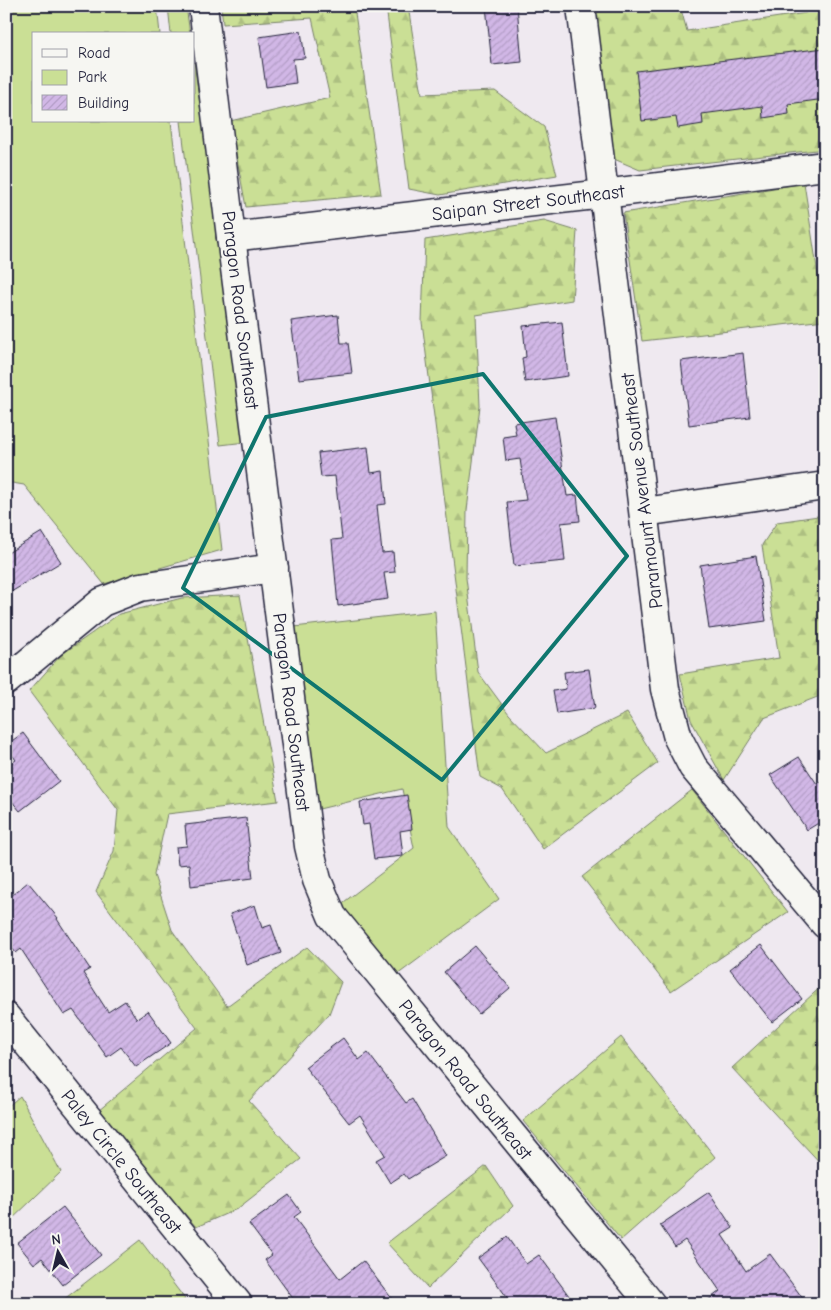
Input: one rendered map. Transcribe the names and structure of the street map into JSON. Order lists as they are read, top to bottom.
{
  "streets": {
    "street": [
      "Saipan Street Southeast",
      "Paragon Road Southeast",
      "Paramount Avenue Southeast",
      "Paley Circle Southeast"
    ]
  },
  "crossings": [
    ["Saipan Street Southeast", "Paragon Road Southeast"],
    ["Saipan Street Southeast", "Paramount Avenue Southeast"]
  ],
  "legend": ["Road", "Park", "Building"],
  "north": "top"
}
